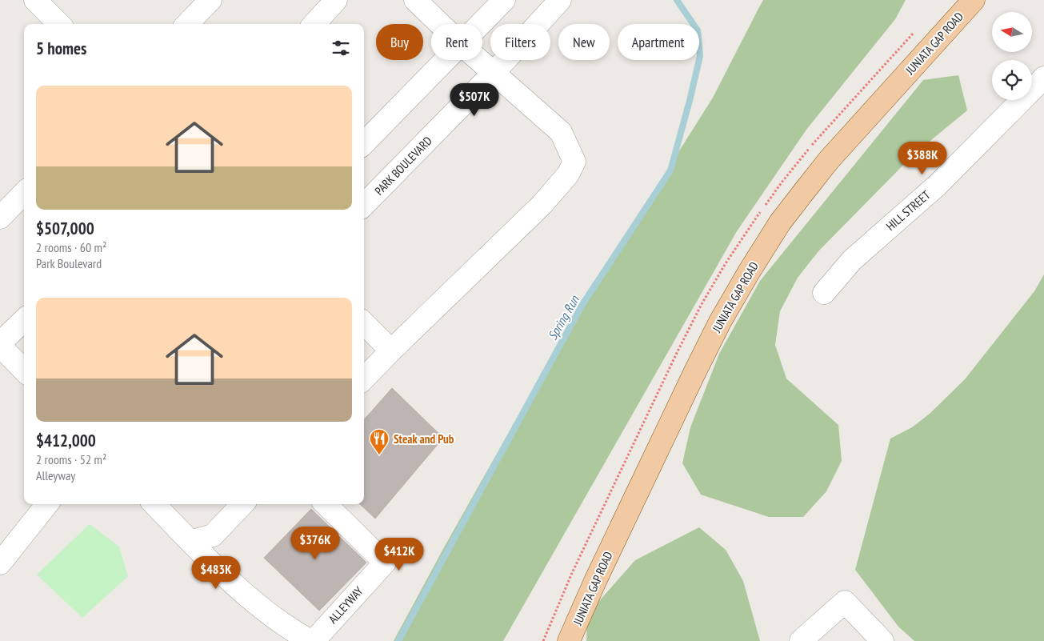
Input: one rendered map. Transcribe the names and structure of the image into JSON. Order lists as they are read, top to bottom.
{
  "streets": {
    "main road": ["JUNIATA GAP ROAD"],
    "street": ["PARK BOULEVARD", "HILL STREET", "ALLEYWAY"]
  },
  "water": ["Spring Run"],
  "places": {
    "restaurant": ["Steak and Pub"]
  },
  "north": "left",
  "page": {
    "chip": [
      "Buy",
      "Rent",
      "Filters",
      "New",
      "Apartment"
    ],
    "heading": "5 homes",
    "list": [
      {
        "name": "$507,000",
        "note": "2 rooms · 60 m² · Park Boulevard"
      },
      {
        "name": "$412,000",
        "note": "2 rooms · 52 m² · Alleyway"
      }
    ],
    "price": [
      "$507K",
      "$388K",
      "$376K",
      "$412K",
      "$483K"
    ]
  }
}
